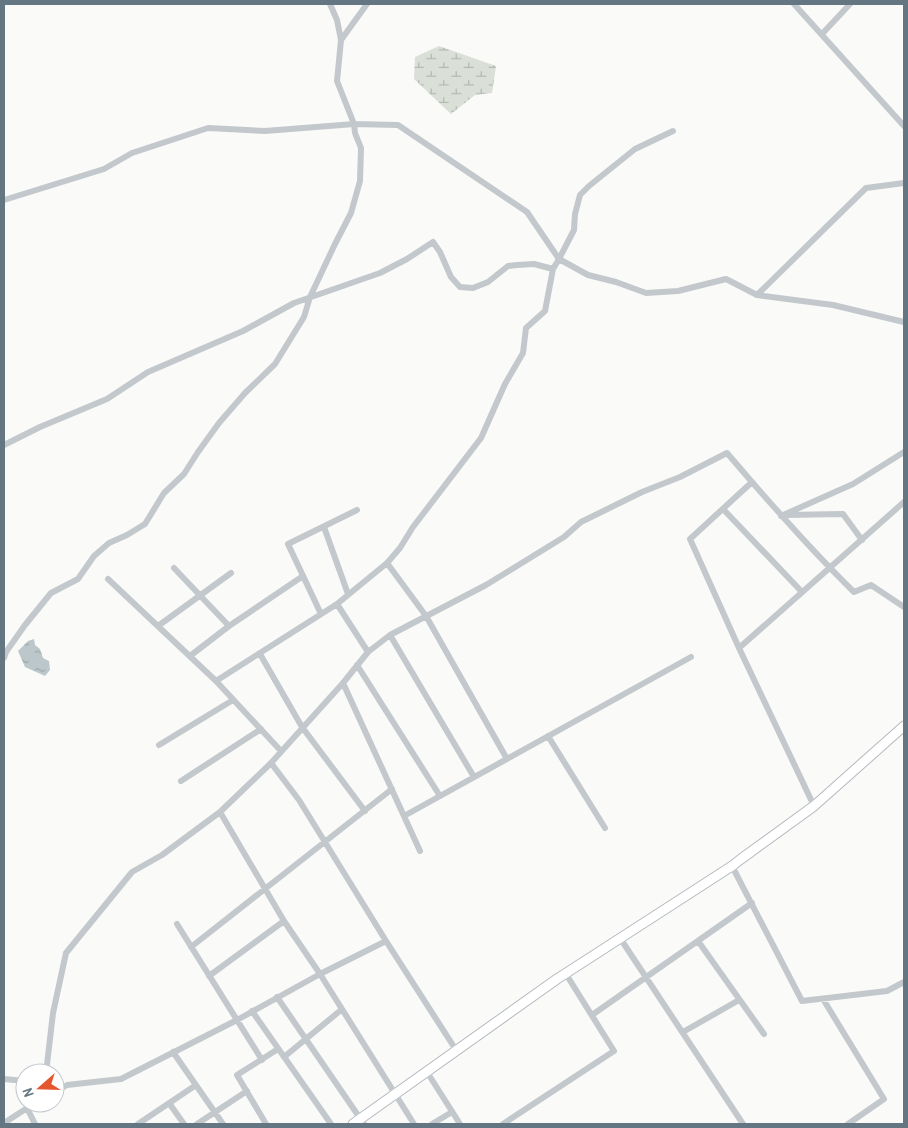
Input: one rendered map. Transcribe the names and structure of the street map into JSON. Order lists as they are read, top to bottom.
{
  "north": "left"
}
